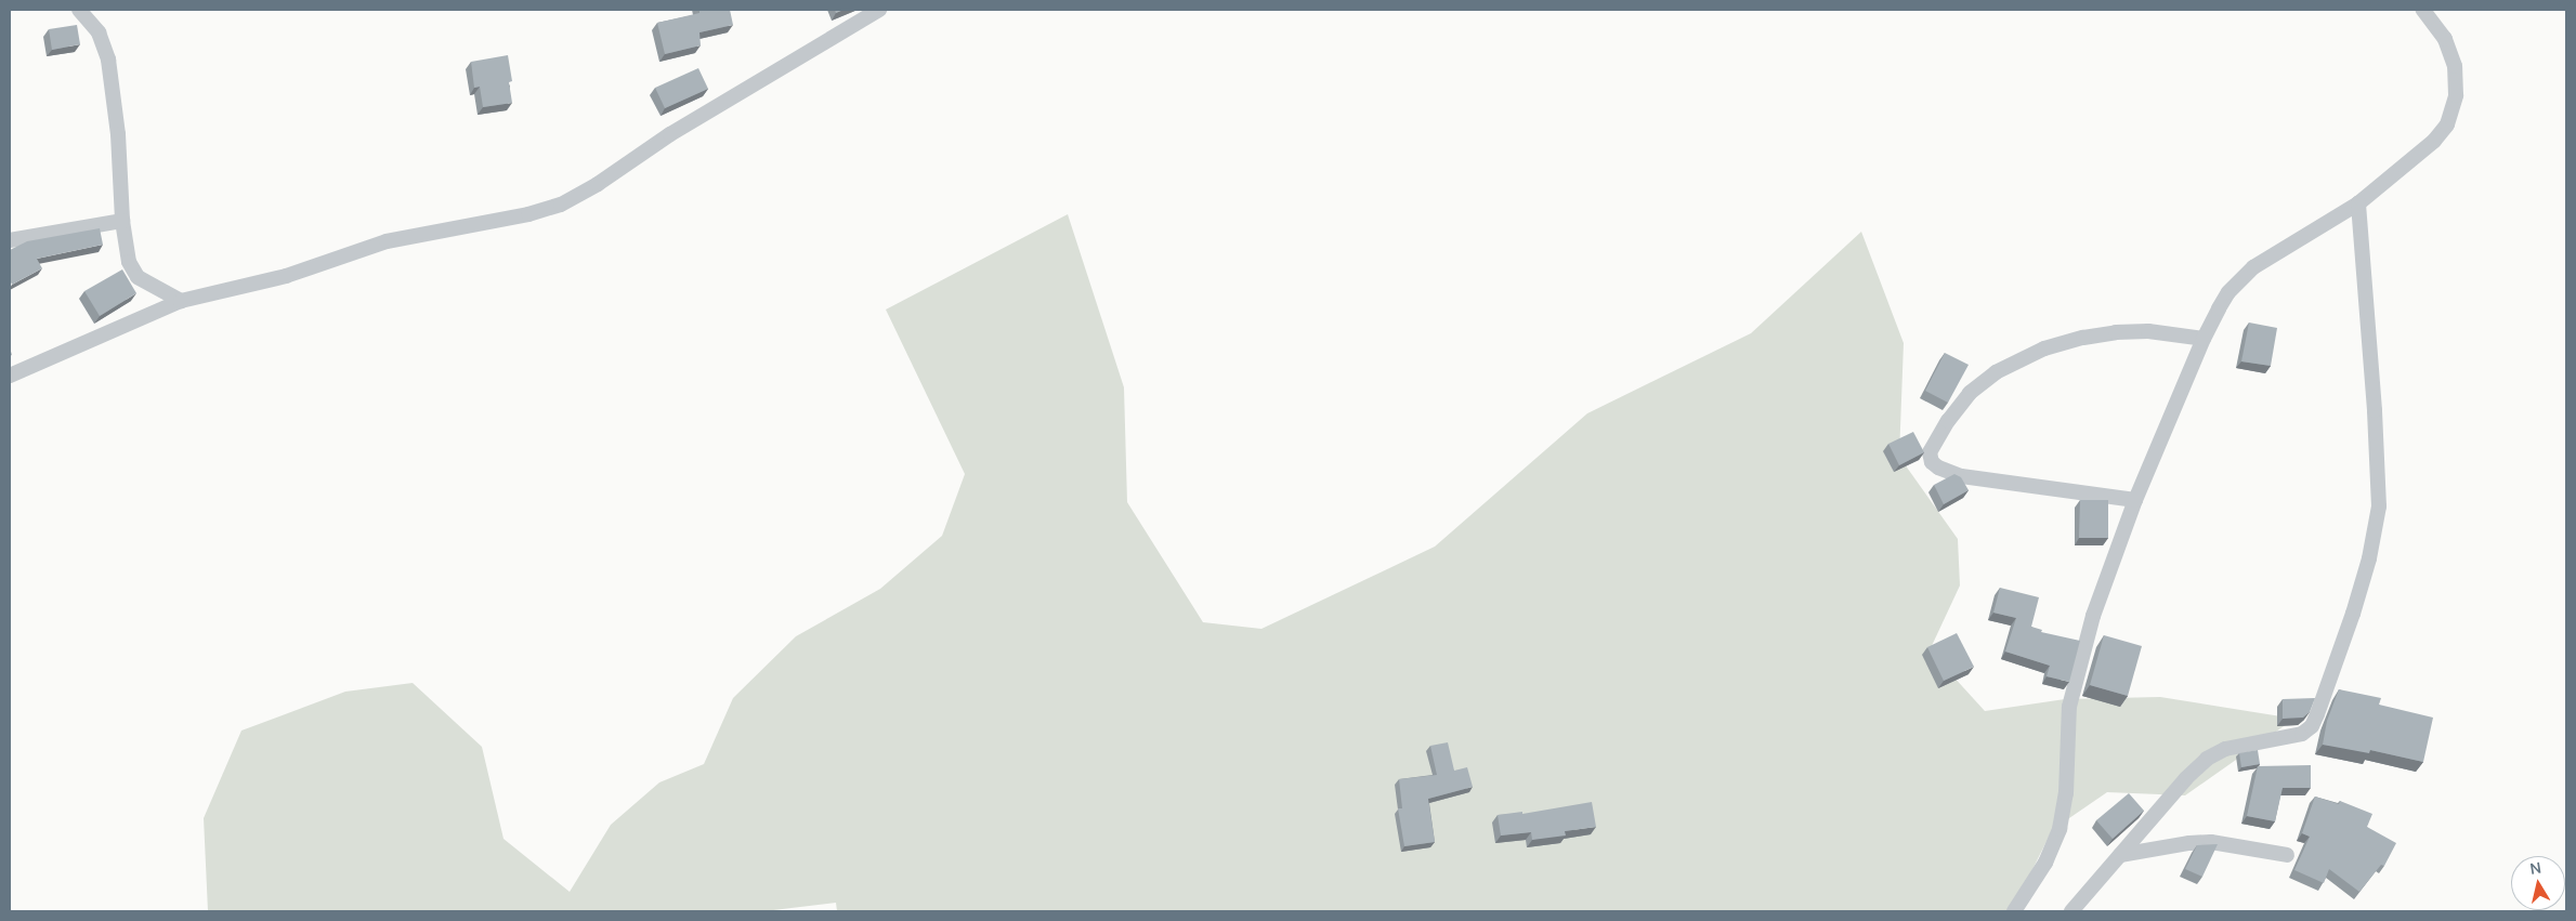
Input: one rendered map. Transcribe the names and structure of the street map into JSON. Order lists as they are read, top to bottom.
{
  "north": "top"
}
